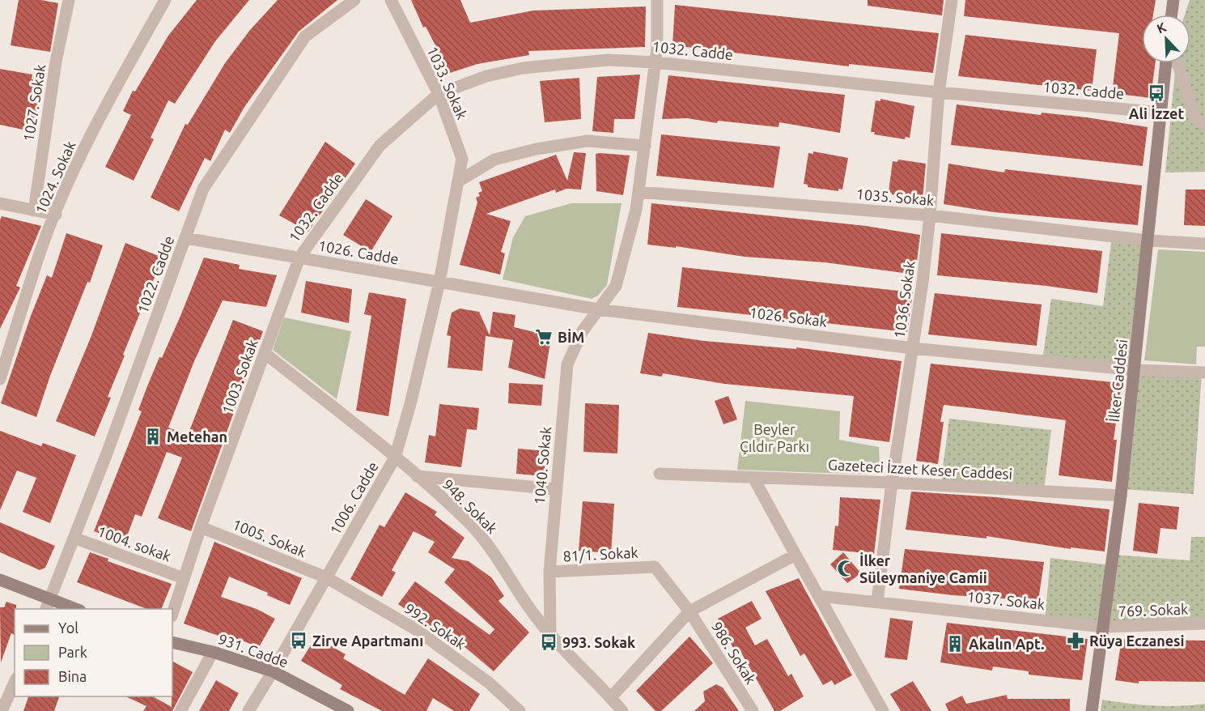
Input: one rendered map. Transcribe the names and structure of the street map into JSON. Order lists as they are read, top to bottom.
{
  "streets": {
    "main road": ["İlker Caddesi", "931. Cadde"],
    "street": [
      "1032. Cadde",
      "1033. Sokak",
      "1027. Sokak",
      "1024. Sokak",
      "1035. Sokak",
      "1026. Cadde",
      "1022. Cadde",
      "1036. Sokak",
      "1026. Sokak",
      "1003. Sokak",
      "1040. Sokak",
      "Gazeteci İzzet Keser Caddesi",
      "1006. Cadde",
      "948. Sokak",
      "1005. Sokak",
      "1004. sokak",
      "81/1. Sokak",
      "1037. Sokak",
      "769. Sokak",
      "992. Sokak",
      "986. Sokak"
    ]
  },
  "crossings": [
    ["1032. Cadde", "1033. Sokak"],
    ["1032. Cadde", "1026. Cadde"],
    ["1032. Cadde", "1036. Sokak"],
    ["1032. Cadde", "1003. Sokak"],
    ["1032. Cadde", "İlker Caddesi"],
    ["1032. Cadde", "1040. Sokak"],
    ["1033. Sokak", "1026. Cadde"],
    ["1033. Sokak", "1026. Sokak"],
    ["1033. Sokak", "1006. Cadde"],
    ["1035. Sokak", "1036. Sokak"],
    ["1035. Sokak", "İlker Caddesi"],
    ["1035. Sokak", "1040. Sokak"],
    ["1026. Cadde", "1022. Cadde"],
    ["1026. Cadde", "1026. Sokak"],
    ["1026. Cadde", "1003. Sokak"],
    ["1026. Cadde", "1006. Cadde"],
    ["1022. Cadde", "1004. sokak"],
    ["1036. Sokak", "1026. Sokak"],
    ["1036. Sokak", "Gazeteci İzzet Keser Caddesi"],
    ["1036. Sokak", "1037. Sokak"],
    ["1026. Sokak", "İlker Caddesi"],
    ["1026. Sokak", "1040. Sokak"],
    ["1026. Sokak", "1006. Cadde"],
    ["1003. Sokak", "948. Sokak"],
    ["1003. Sokak", "1005. Sokak"],
    ["1003. Sokak", "1004. sokak"],
    ["İlker Caddesi", "Gazeteci İzzet Keser Caddesi"],
    ["İlker Caddesi", "1037. Sokak"],
    ["İlker Caddesi", "769. Sokak"],
    ["1040. Sokak", "948. Sokak"],
    ["1040. Sokak", "81/1. Sokak"],
    ["1006. Cadde", "948. Sokak"],
    ["1006. Cadde", "1005. Sokak"],
    ["1006. Cadde", "992. Sokak"],
    ["1006. Cadde", "931. Cadde"],
    ["1005. Sokak", "992. Sokak"],
    ["81/1. Sokak", "986. Sokak"],
    ["1037. Sokak", "769. Sokak"]
  ],
  "parks": ["Beyler Çıldır Parkı"],
  "places": {
    "bus stop": ["Ali İzzet", "Zirve Apartmanı", "993. Sokak"],
    "supermarket": ["BİM"],
    "building": ["Metehan", "Akalın Apt."],
    "mosque": ["İlker Süleymaniye Camii"],
    "pharmacy": ["Rüya Eczanesi"]
  },
  "legend": ["Yol", "Park", "Bina"],
  "north": "top left"
}
